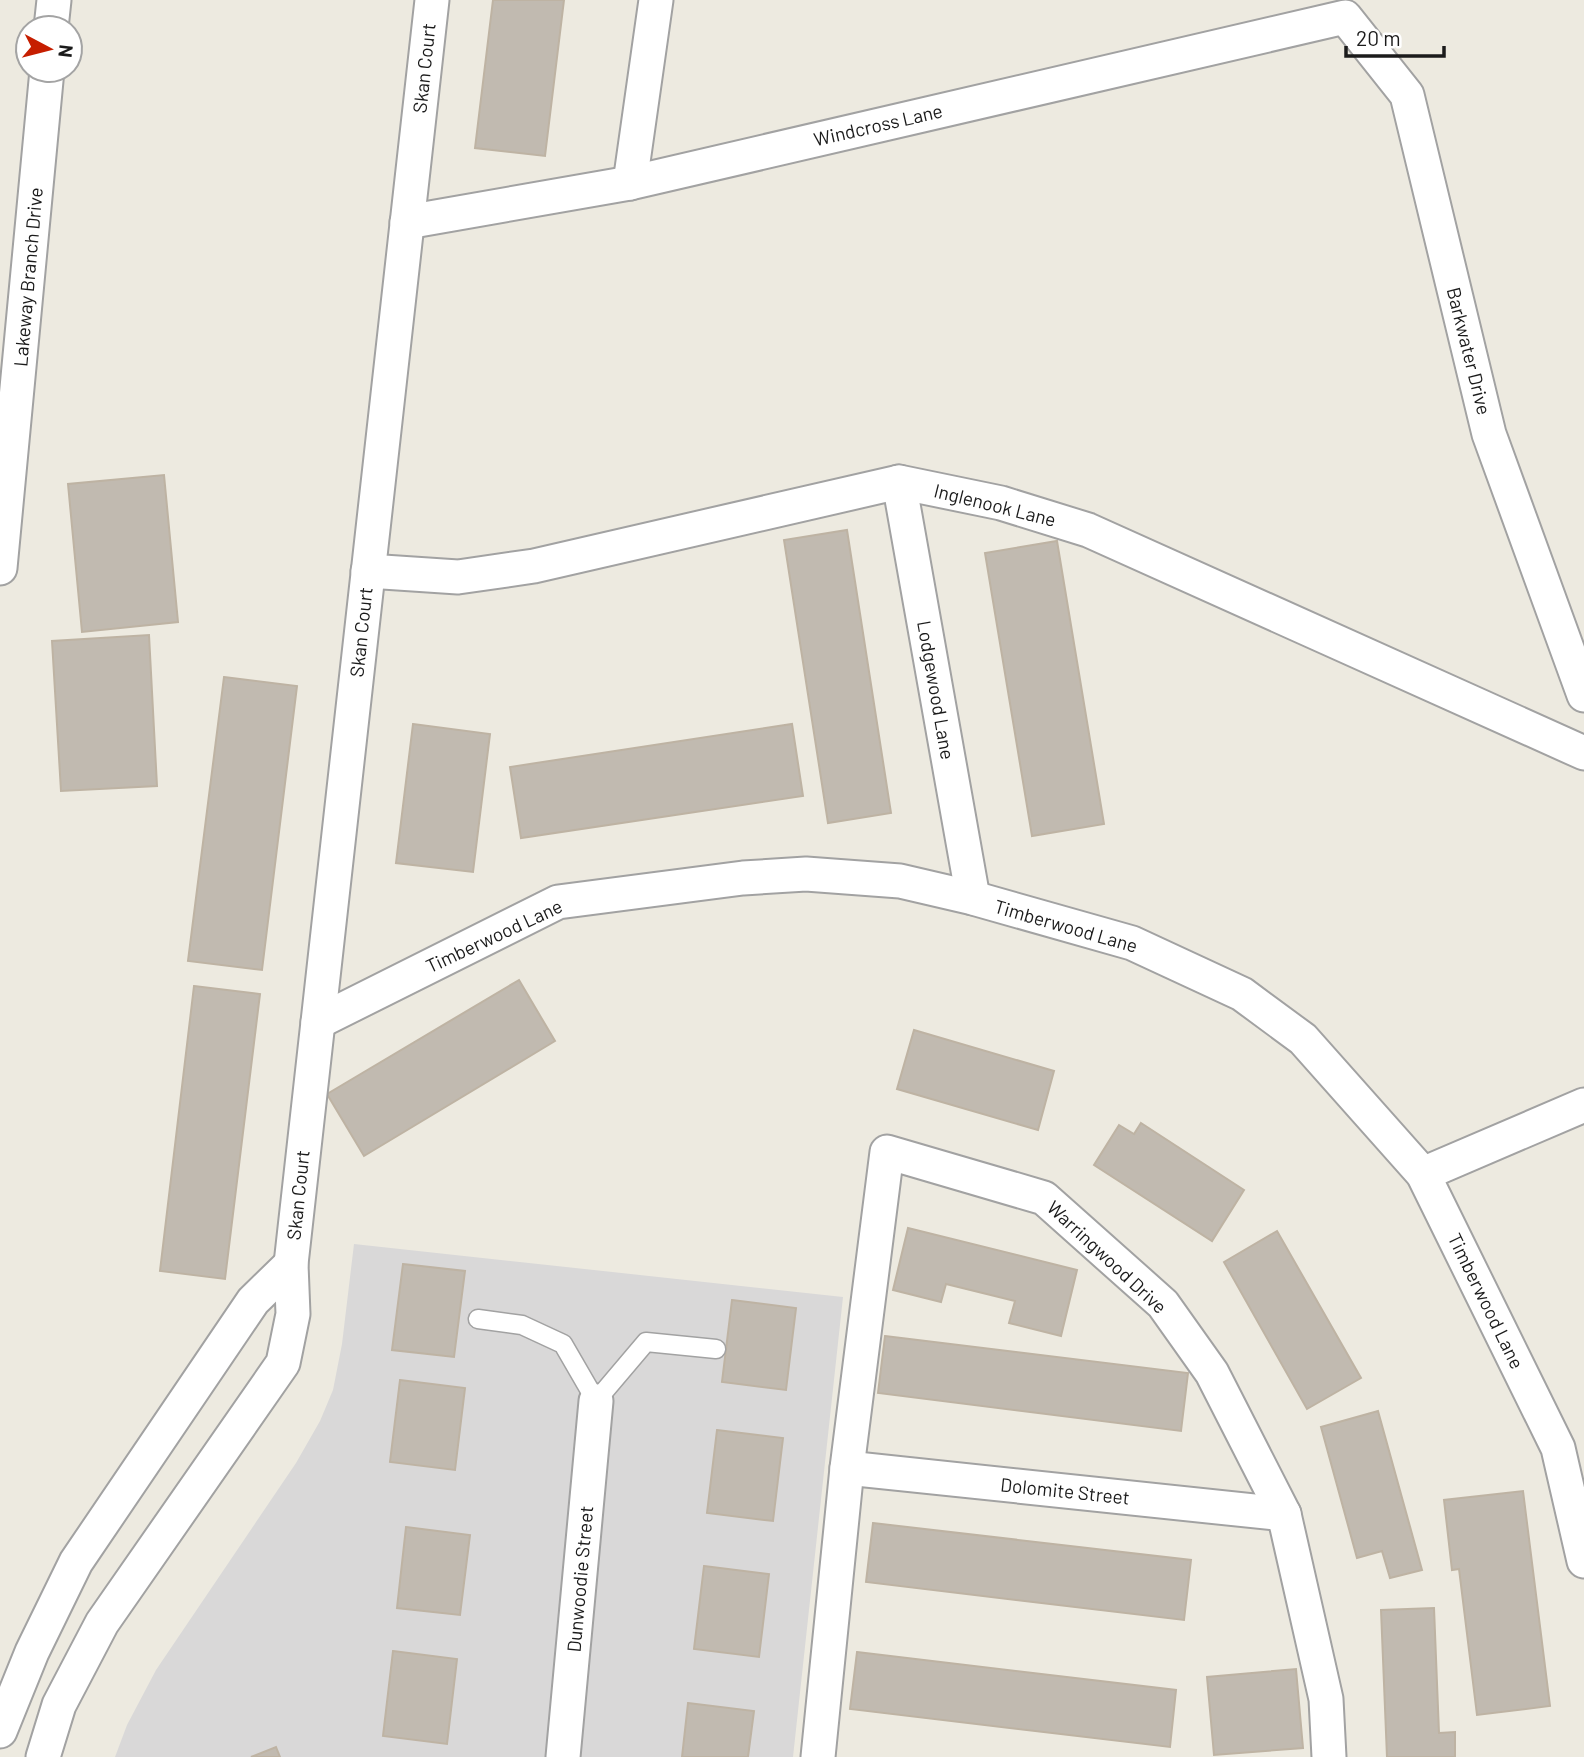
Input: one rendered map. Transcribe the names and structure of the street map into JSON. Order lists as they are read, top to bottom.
{
  "streets": {
    "street": [
      "Skan Court",
      "Windcross Lane",
      "Lakeway Branch Drive",
      "Barkwater Drive",
      "Inglenook Lane",
      "Lodgewood Lane",
      "Timberwood Lane",
      "Warringwood Drive",
      "Dolomite Street",
      "Dunwoodie Street"
    ]
  },
  "crossings": [
    ["Skan Court", "Windcross Lane"],
    ["Skan Court", "Inglenook Lane"],
    ["Skan Court", "Timberwood Lane"],
    ["Windcross Lane", "Barkwater Drive"],
    ["Inglenook Lane", "Lodgewood Lane"],
    ["Lodgewood Lane", "Timberwood Lane"],
    ["Warringwood Drive", "Dolomite Street"]
  ],
  "scale_bar": "20 m",
  "north": "right"
}
